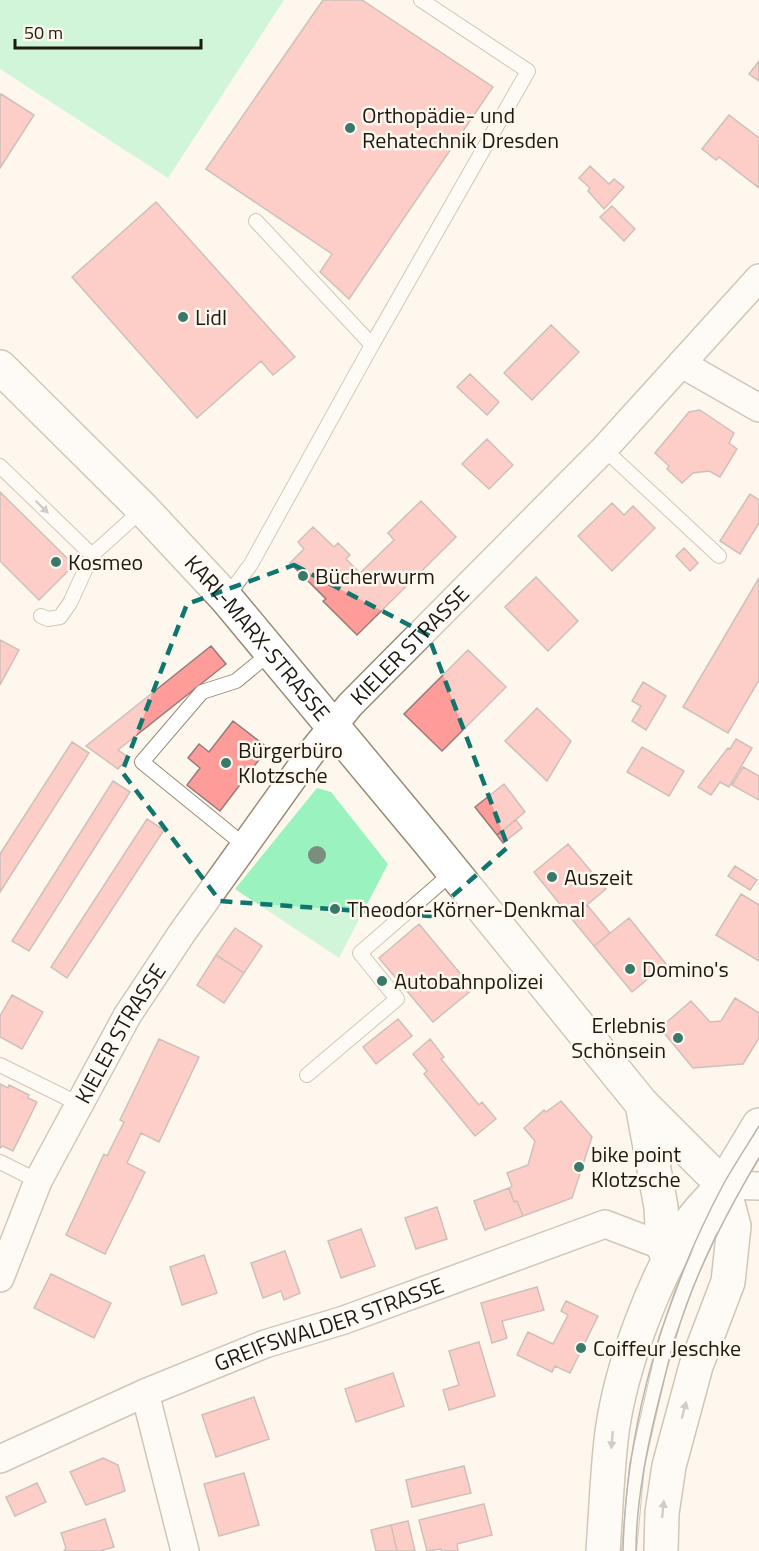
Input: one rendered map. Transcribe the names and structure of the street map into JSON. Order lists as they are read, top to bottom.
{
  "streets": {
    "main road": ["KARL-MARX-STRASSE"],
    "street": ["KIELER STRASSE", "GREIFSWALDER STRASSE"]
  },
  "crossings": [
    ["KARL-MARX-STRASSE", "KIELER STRASSE"],
    ["KARL-MARX-STRASSE", "GREIFSWALDER STRASSE"]
  ],
  "places": [
    "Orthopädie- und Rehatechnik Dresden",
    "Lidl",
    "Kosmeo",
    "Bücherwurm",
    "Bürgerbüro Klotzsche",
    "Auszeit",
    "Theodor-Körner-Denkmal",
    "Domino's",
    "Autobahnpolizei",
    "Erlebnis Schönsein",
    "bike point Klotzsche",
    "Coiffeur Jeschke"
  ],
  "scale_bar": "50 m"
}
